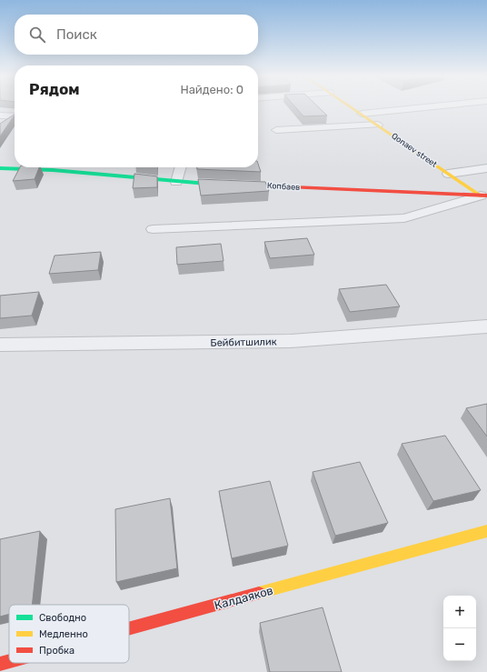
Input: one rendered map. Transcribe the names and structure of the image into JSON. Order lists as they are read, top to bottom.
{
  "streets": {
    "street": [
      "Qonaev street",
      "Копбаев",
      "Бейбитшилик",
      "Калдаяков"
    ]
  },
  "crossings": [
    ["Qonaev street", "Копбаев"]
  ],
  "legend": ["Свободно", "Медленно", "Пробка"],
  "page": {
    "search": "Поиск",
    "heading": ["Рядом", "Найдено: 0"],
    "map_buttons": ["+", "−"]
  }
}
